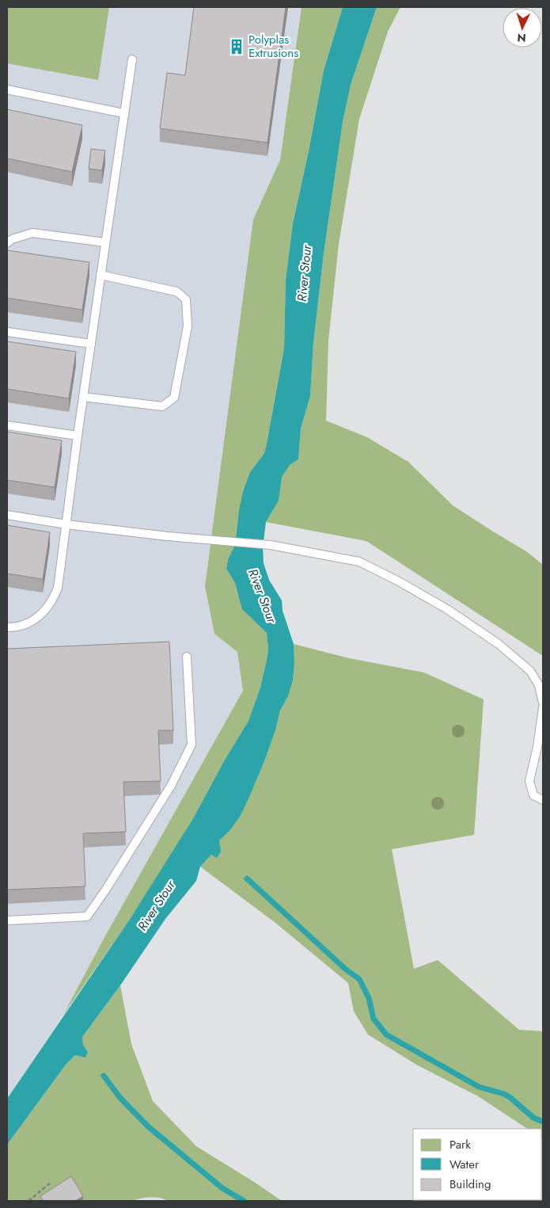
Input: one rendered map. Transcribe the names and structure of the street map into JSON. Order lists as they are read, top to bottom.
{
  "water": ["River Stour"],
  "places": {
    "building": ["Polyplas Extrusions"]
  },
  "legend": ["Park", "Water", "Building"],
  "north": "bottom"
}
